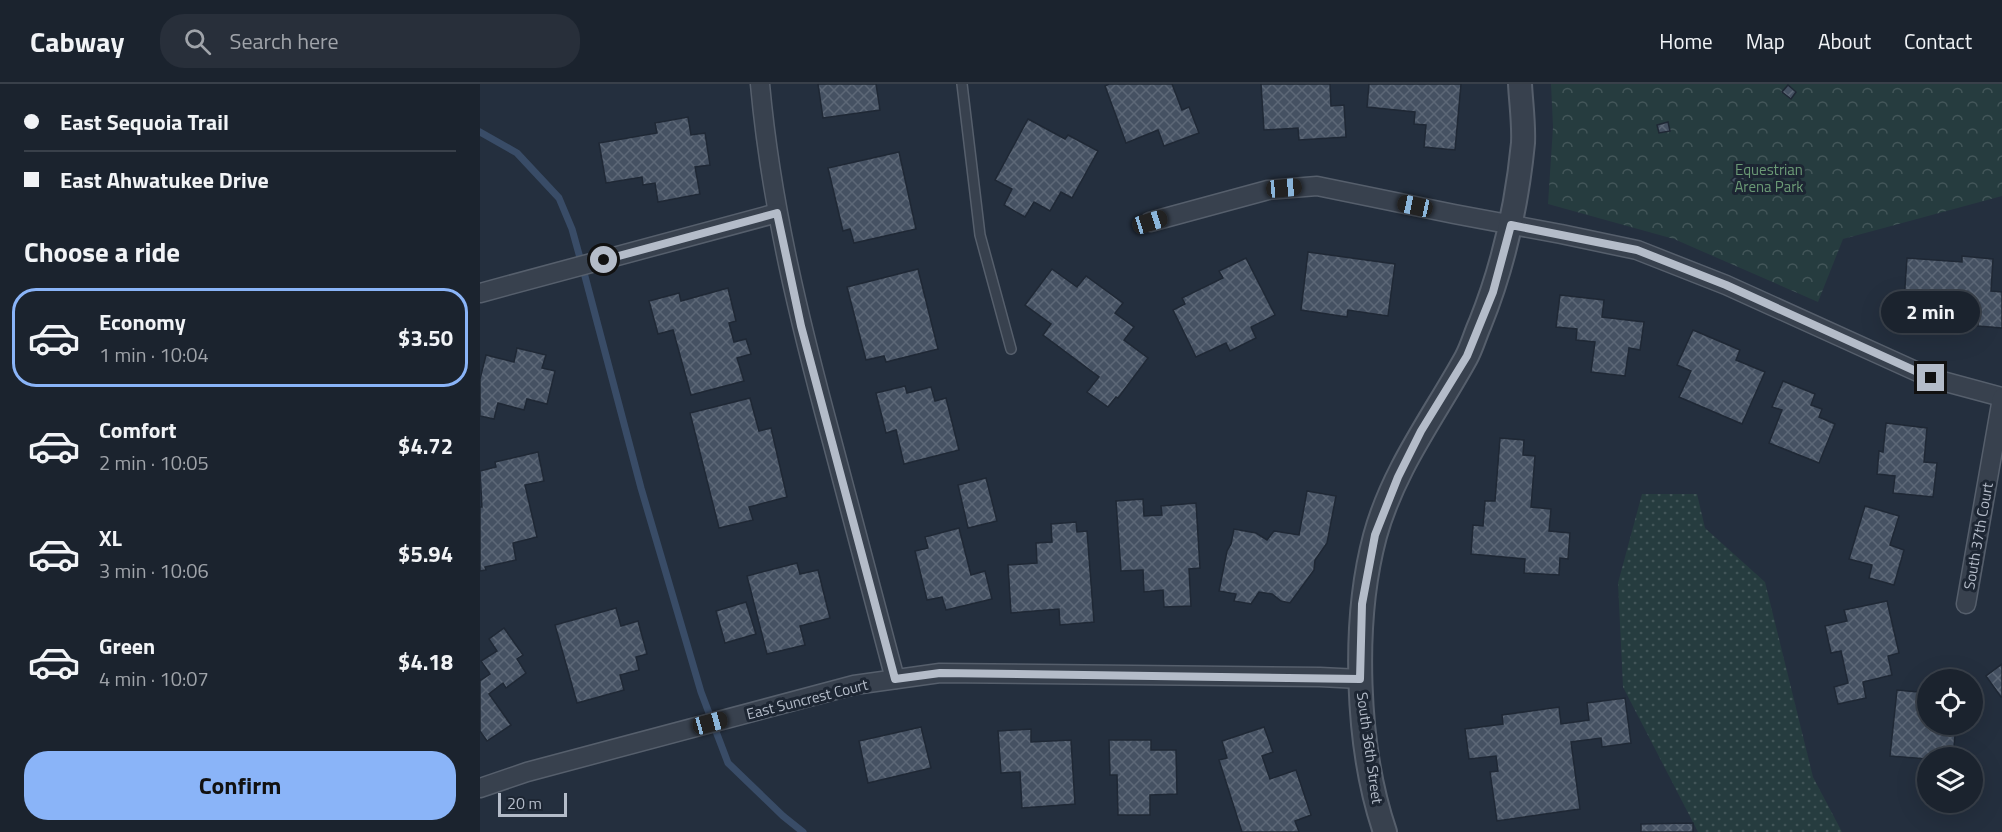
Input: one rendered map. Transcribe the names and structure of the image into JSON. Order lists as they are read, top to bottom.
{
  "streets": {
    "street": ["South 37th Court", "East Suncrest Court", "South 36th Street"]
  },
  "crossings": [
    ["East Suncrest Court", "South 36th Street"]
  ],
  "parks": ["Equestrian Arena Park"],
  "scale_bar": "20 m",
  "page": {
    "header": "Cabway",
    "search": "Search here",
    "nav": [
      "Home",
      "Map",
      "About",
      "Contact"
    ],
    "banner": ["East Sequoia Trail", "East Ahwatukee Drive"],
    "heading": "Choose a ride",
    "list": [
      {
        "name": "Economy",
        "note": "1 min · 10:04",
        "value": "$3.50"
      },
      {
        "name": "Comfort",
        "note": "2 min · 10:05",
        "value": "$4.72"
      },
      {
        "name": "XL",
        "note": "3 min · 10:06",
        "value": "$5.94"
      },
      {
        "name": "Green",
        "note": "4 min · 10:07",
        "value": "$4.18"
      }
    ],
    "bubble": "2 min",
    "buttons": "Confirm",
    "scale": "20 m"
  }
}
